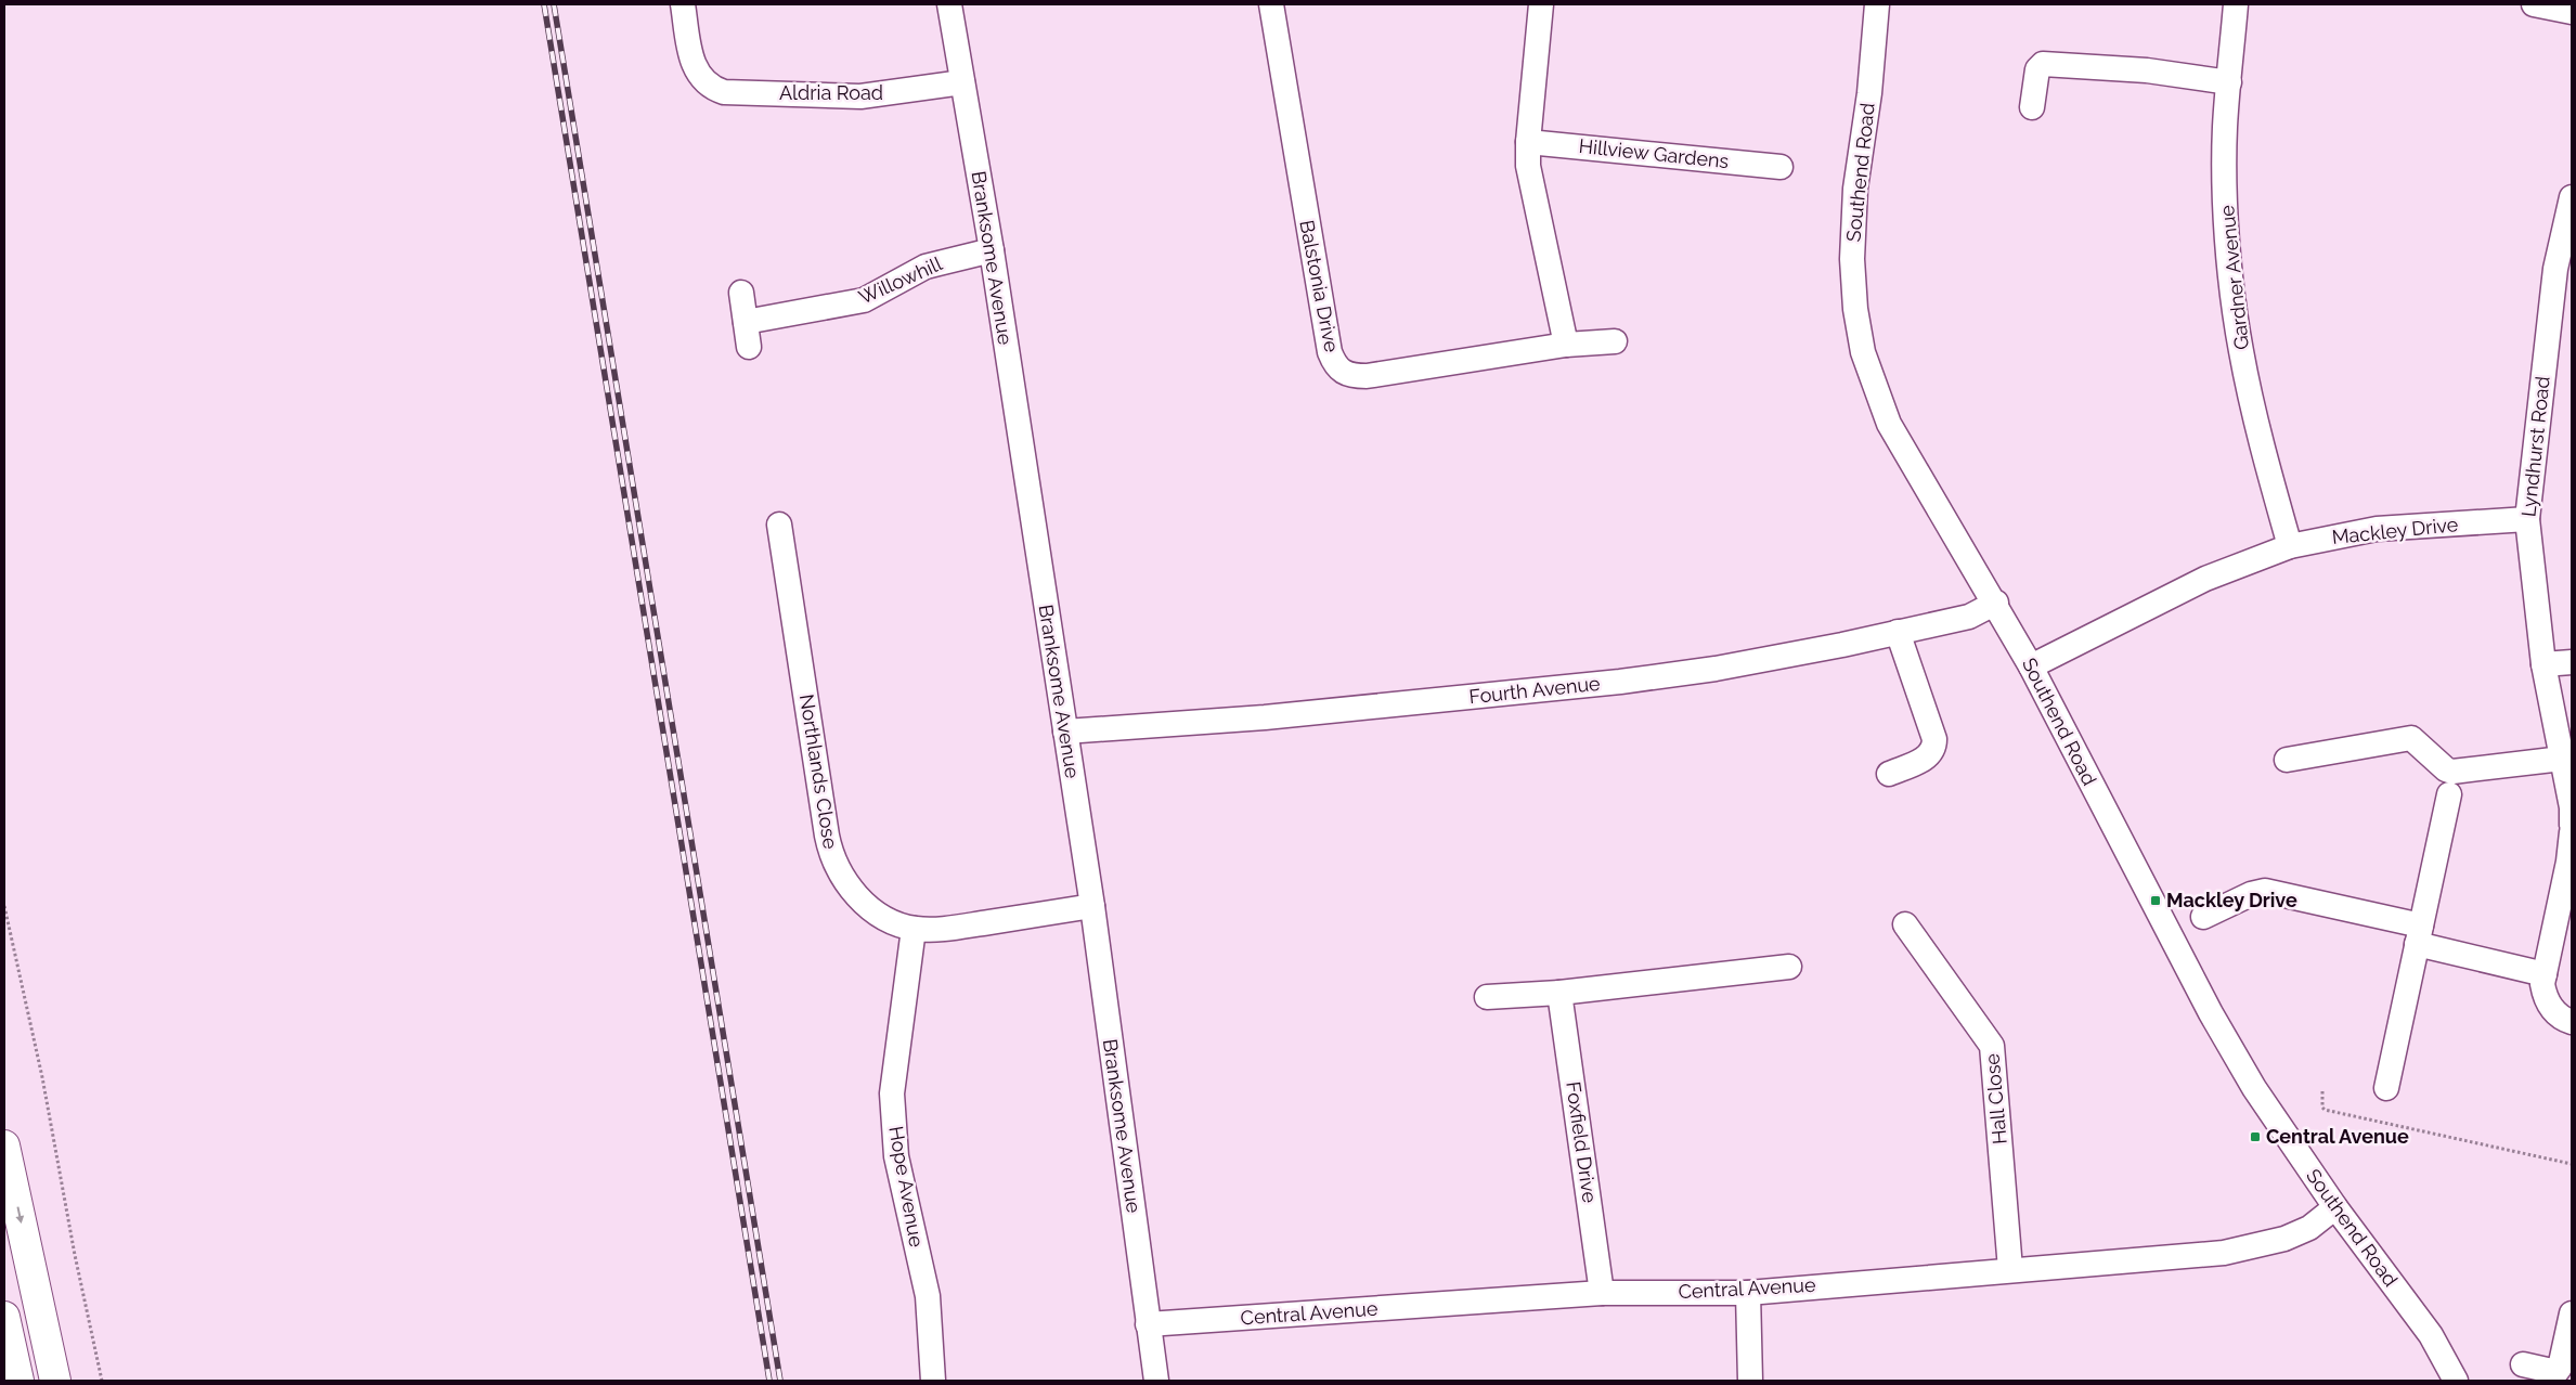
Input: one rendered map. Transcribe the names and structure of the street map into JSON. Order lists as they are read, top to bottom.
{
  "streets": {
    "street": [
      "Aldria Road",
      "Hillview Gardens",
      "Southend Road",
      "Branksome Avenue",
      "Gardner Avenue",
      "Willowhill",
      "Balstonia Drive",
      "Lyndhurst Road",
      "Mackley Drive",
      "Fourth Avenue",
      "Northlands Close",
      "Hall Close",
      "Foxfield Drive",
      "Hope Avenue",
      "Central Avenue"
    ]
  },
  "crossings": [
    ["Aldria Road", "Branksome Avenue"],
    ["Southend Road", "Mackley Drive"],
    ["Southend Road", "Fourth Avenue"],
    ["Southend Road", "Central Avenue"],
    ["Branksome Avenue", "Willowhill"],
    ["Branksome Avenue", "Fourth Avenue"],
    ["Branksome Avenue", "Northlands Close"],
    ["Branksome Avenue", "Central Avenue"],
    ["Gardner Avenue", "Mackley Drive"],
    ["Lyndhurst Road", "Mackley Drive"],
    ["Northlands Close", "Hope Avenue"],
    ["Hall Close", "Central Avenue"],
    ["Foxfield Drive", "Central Avenue"]
  ],
  "places": {
    "transit": ["Mackley Drive", "Central Avenue"]
  }
}
